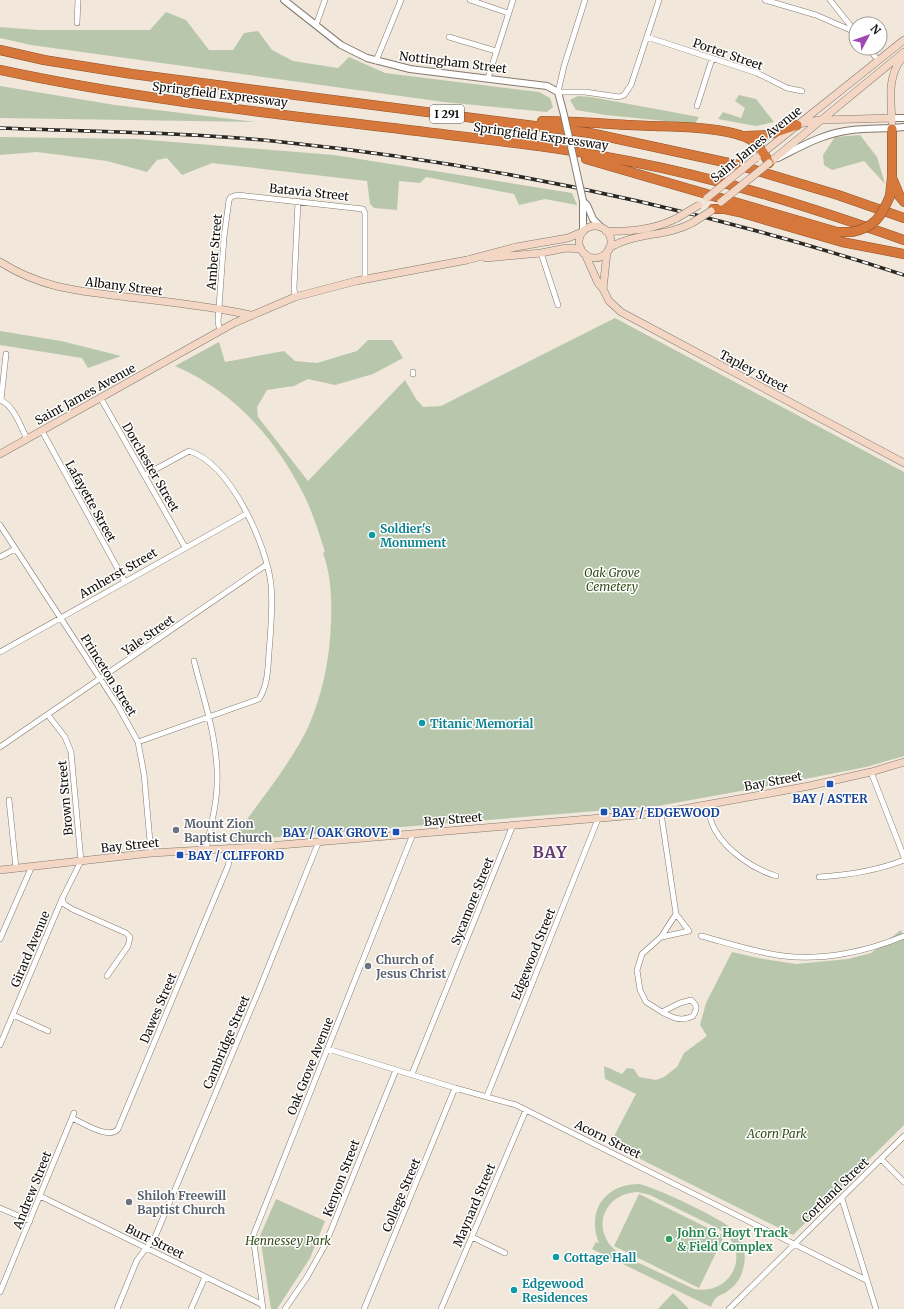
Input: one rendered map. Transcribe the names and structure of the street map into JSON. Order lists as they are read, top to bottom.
{
  "streets": {
    "highway": ["Springfield Expressway", "I 291"],
    "main road": [
      "Saint James Avenue",
      "Albany Street",
      "Tapley Street",
      "Bay Street"
    ],
    "street": [
      "Porter Street",
      "Nottingham Street",
      "Batavia Street",
      "Amber Street",
      "Dorchester Street",
      "Lafayette Street",
      "Amherst Street",
      "Yale Street",
      "Princeton Street",
      "Brown Street",
      "Sycamore Street",
      "Girard Avenue",
      "Edgewood Street",
      "Dawes Street",
      "Cambridge Street",
      "Oak Grove Avenue",
      "Acorn Street",
      "Kenyon Street",
      "Andrew Street",
      "Cortland Street",
      "College Street",
      "Maynard Street",
      "Burr Street"
    ]
  },
  "crossings": [
    ["Porter Street", "Nottingham Street"],
    ["Saint James Avenue", "Batavia Street"],
    ["Saint James Avenue", "Amber Street"],
    ["Saint James Avenue", "Albany Street"],
    ["Saint James Avenue", "Tapley Street"],
    ["Saint James Avenue", "Dorchester Street"],
    ["Saint James Avenue", "Lafayette Street"],
    ["Batavia Street", "Amber Street"],
    ["Amber Street", "Albany Street"],
    ["Dorchester Street", "Amherst Street"],
    ["Lafayette Street", "Amherst Street"],
    ["Amherst Street", "Princeton Street"],
    ["Yale Street", "Princeton Street"],
    ["Yale Street", "Brown Street"],
    ["Princeton Street", "Bay Street"],
    ["Bay Street", "Brown Street"],
    ["Bay Street", "Sycamore Street"],
    ["Bay Street", "Girard Avenue"],
    ["Bay Street", "Edgewood Street"],
    ["Bay Street", "Dawes Street"],
    ["Bay Street", "Cambridge Street"],
    ["Bay Street", "Oak Grove Avenue"],
    ["Brown Street", "Girard Avenue"],
    ["Sycamore Street", "Acorn Street"],
    ["Edgewood Street", "Acorn Street"],
    ["Dawes Street", "Andrew Street"],
    ["Cambridge Street", "Burr Street"],
    ["Oak Grove Avenue", "Acorn Street"],
    ["Oak Grove Avenue", "Burr Street"],
    ["Acorn Street", "Kenyon Street"],
    ["Acorn Street", "Cortland Street"],
    ["Acorn Street", "College Street"],
    ["Acorn Street", "Maynard Street"],
    ["Andrew Street", "Burr Street"]
  ],
  "districts": ["BAY"],
  "parks": ["Oak Grove Cemetery", "Acorn Park", "Hennessey Park"],
  "places": {
    "other": [
      "Soldier's Monument",
      "Titanic Memorial",
      "Mount Zion Baptist Church",
      "Church of Jesus Christ",
      "Shiloh Freewill Baptist Church",
      "John G. Hoyt Track & Field Complex",
      "Cottage Hall",
      "Edgewood Residences"
    ],
    "transit": [
      "BAY / ASTER",
      "BAY / EDGEWOOD",
      "BAY / OAK GROVE",
      "BAY / CLIFFORD"
    ]
  },
  "north": "top right"
}
